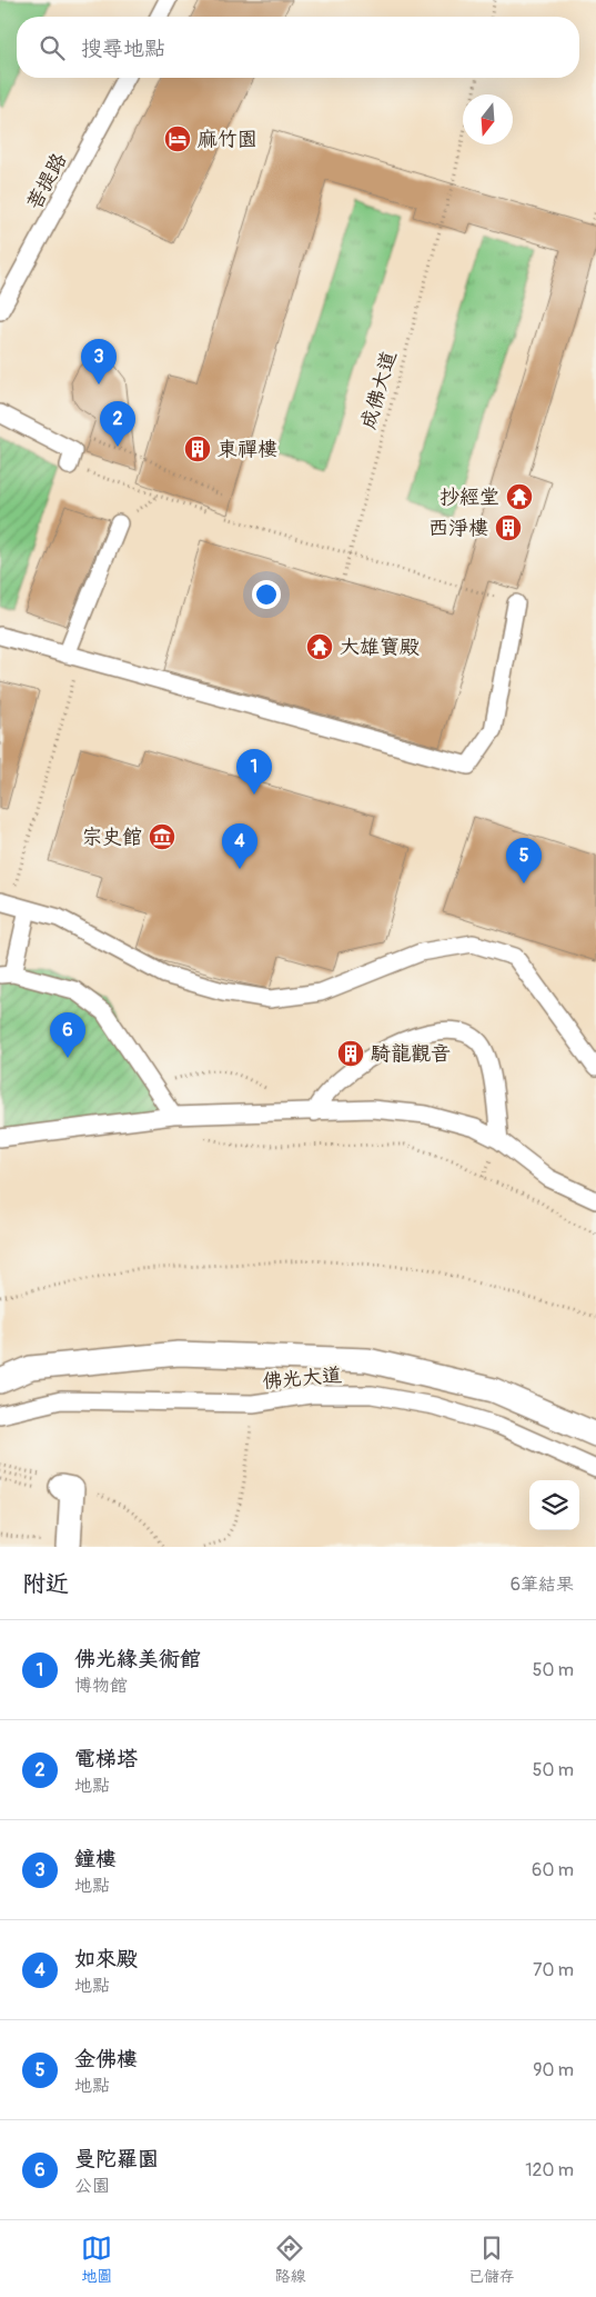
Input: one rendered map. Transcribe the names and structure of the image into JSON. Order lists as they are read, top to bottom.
{
  "streets": {
    "lane": ["菩提路", "佛光大道"],
    "path": ["成佛大道"]
  },
  "places": {
    "hotel": ["麻竹園"],
    "building": ["東禪樓", "西淨樓", "騎龍觀音"],
    "temple": ["抄經堂", "大雄寶殿"],
    "museum": ["宗史館"]
  },
  "north": "bottom",
  "page": {
    "search": "搜尋地點",
    "pins": [
      "3",
      "2",
      "1",
      "4",
      "5",
      "6"
    ],
    "heading": ["附近", "6筆結果"],
    "list": [
      {
        "mark": "1",
        "name": "佛光緣美術館",
        "note": "博物館",
        "value": "50 m"
      },
      {
        "mark": "2",
        "name": "電梯塔",
        "note": "地點",
        "value": "50 m"
      },
      {
        "mark": "3",
        "name": "鐘樓",
        "note": "地點",
        "value": "60 m"
      },
      {
        "mark": "4",
        "name": "如來殿",
        "note": "地點",
        "value": "70 m"
      },
      {
        "mark": "5",
        "name": "金佛樓",
        "note": "地點",
        "value": "90 m"
      },
      {
        "mark": "6",
        "name": "曼陀羅園",
        "note": "公園",
        "value": "120 m"
      }
    ],
    "nav": ["地圖", "路線", "已儲存"]
  }
}
